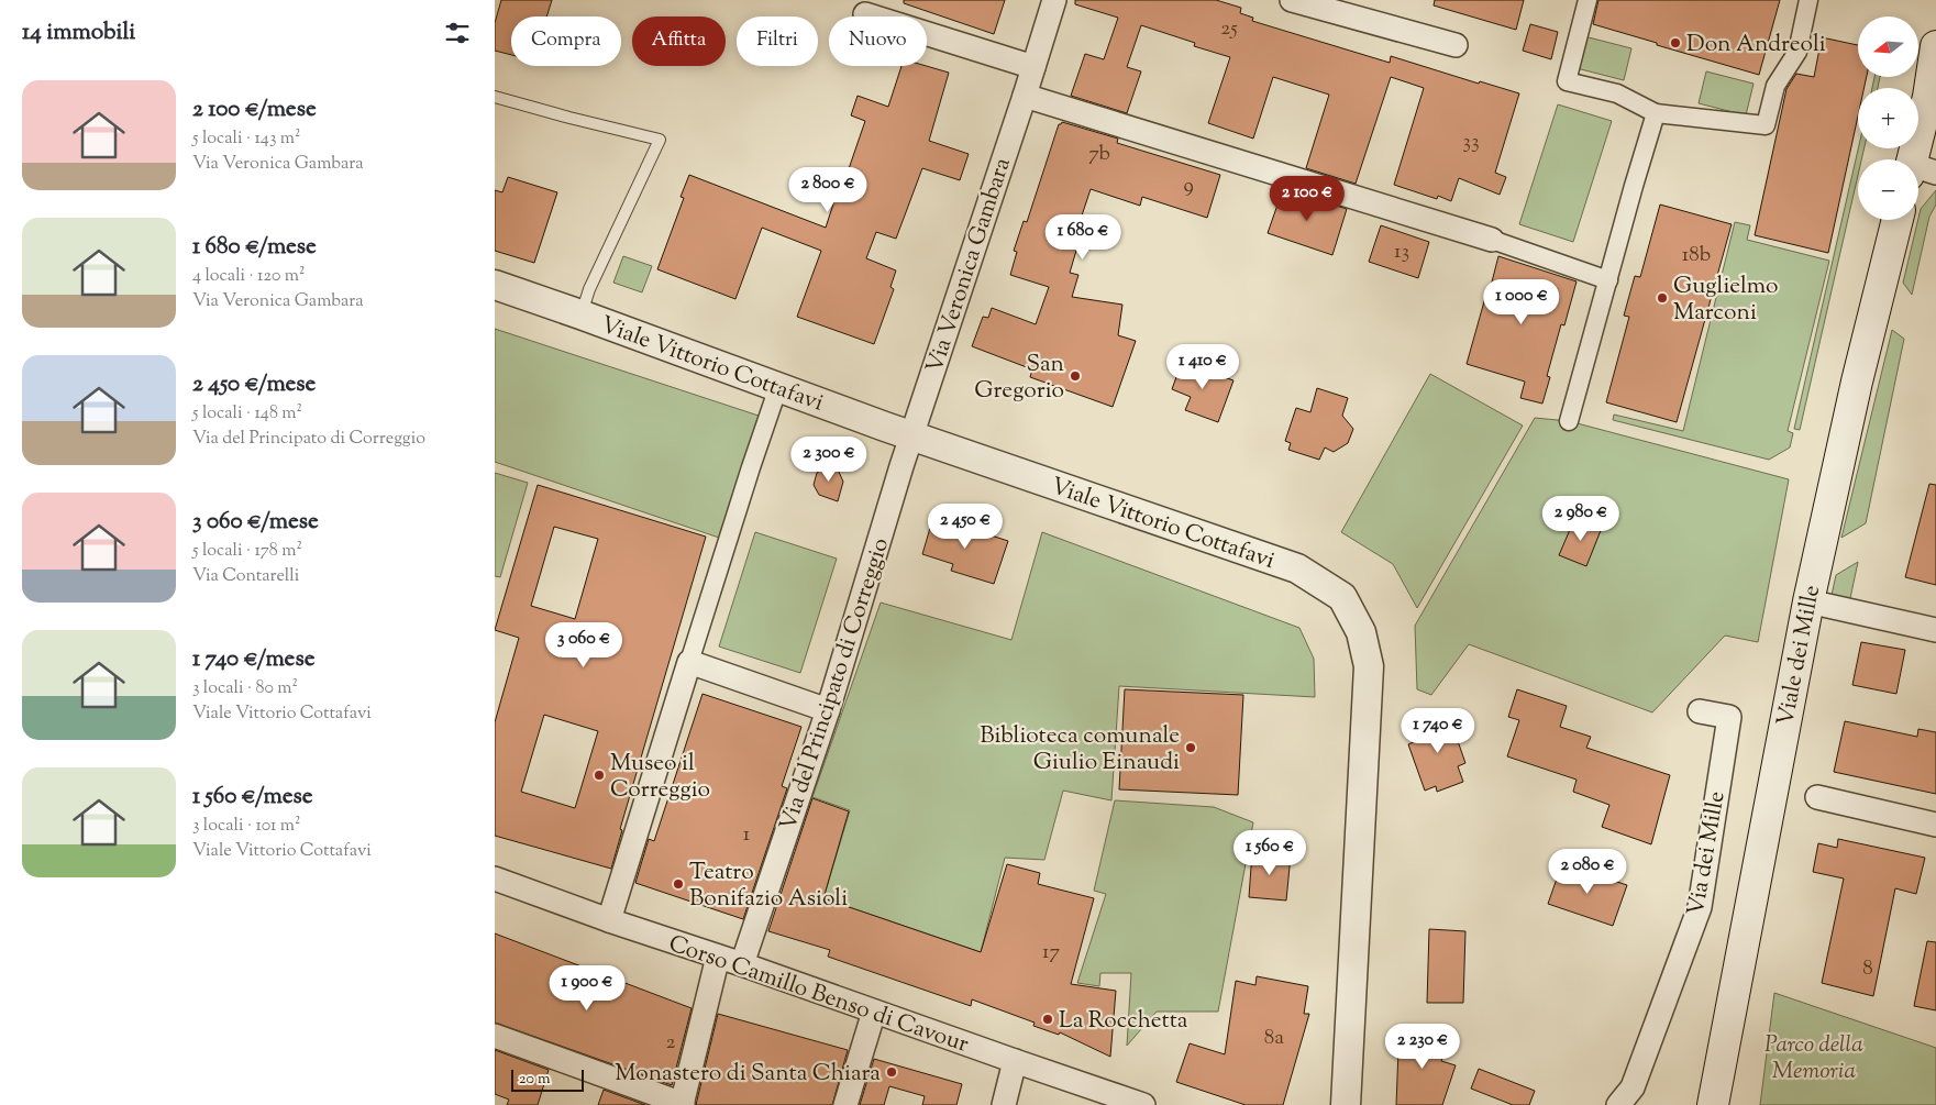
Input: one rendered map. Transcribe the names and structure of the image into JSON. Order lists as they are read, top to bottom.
{
  "streets": {
    "main road": ["Viale dei Mille"],
    "street": [
      "Via Veronica Gambara",
      "Viale Vittorio Cottafavi",
      "Via del Principato di Correggio",
      "Via dei Mille",
      "Corso Camillo Benso di Cavour"
    ]
  },
  "crossings": [
    ["Via Veronica Gambara", "Viale Vittorio Cottafavi"],
    ["Via Veronica Gambara", "Via del Principato di Correggio"],
    ["Viale Vittorio Cottafavi", "Via del Principato di Correggio"],
    ["Via del Principato di Correggio", "Corso Camillo Benso di Cavour"]
  ],
  "parks": ["Parco della Memoria"],
  "places": [
    "Don Andreoli",
    "Guglielmo Marconi",
    "San Gregorio",
    "Biblioteca comunale Giulio Einaudi",
    "Museo il Correggio",
    "Teatro Bonifazio Asioli",
    "La Rocchetta",
    "Monastero di Santa Chiara"
  ],
  "house_numbers": [
    "25",
    "33",
    "7b",
    "9",
    "13",
    "18b",
    "1",
    "17",
    "8",
    "8a",
    "2"
  ],
  "scale_bar": "20 m",
  "north": "left",
  "page": {
    "heading": "14 immobili",
    "map_buttons": ["+", "−"],
    "chip": [
      "Compra",
      "Affitta",
      "Filtri",
      "Nuovo"
    ],
    "list": [
      {
        "name": "2 100 €/mese",
        "note": "5 locali · 143 m² · Via Veronica Gambara"
      },
      {
        "name": "1 680 €/mese",
        "note": "4 locali · 120 m² · Via Veronica Gambara"
      },
      {
        "name": "2 450 €/mese",
        "note": "5 locali · 148 m² · Via del Principato di Correggio"
      },
      {
        "name": "3 060 €/mese",
        "note": "5 locali · 178 m² · Via Contarelli"
      },
      {
        "name": "1 740 €/mese",
        "note": "3 locali · 80 m² · Viale Vittorio Cottafavi"
      },
      {
        "name": "1 560 €/mese",
        "note": "3 locali · 101 m² · Viale Vittorio Cottafavi"
      }
    ],
    "price": [
      "2 800 €",
      "2 100 €",
      "1 680 €",
      "1 000 €",
      "1 410 €",
      "2 300 €",
      "2 980 €",
      "2 450 €",
      "3 060 €",
      "1 740 €",
      "1 560 €",
      "2 080 €",
      "1 900 €",
      "2 230 €"
    ],
    "scale": "20 m"
  }
}
